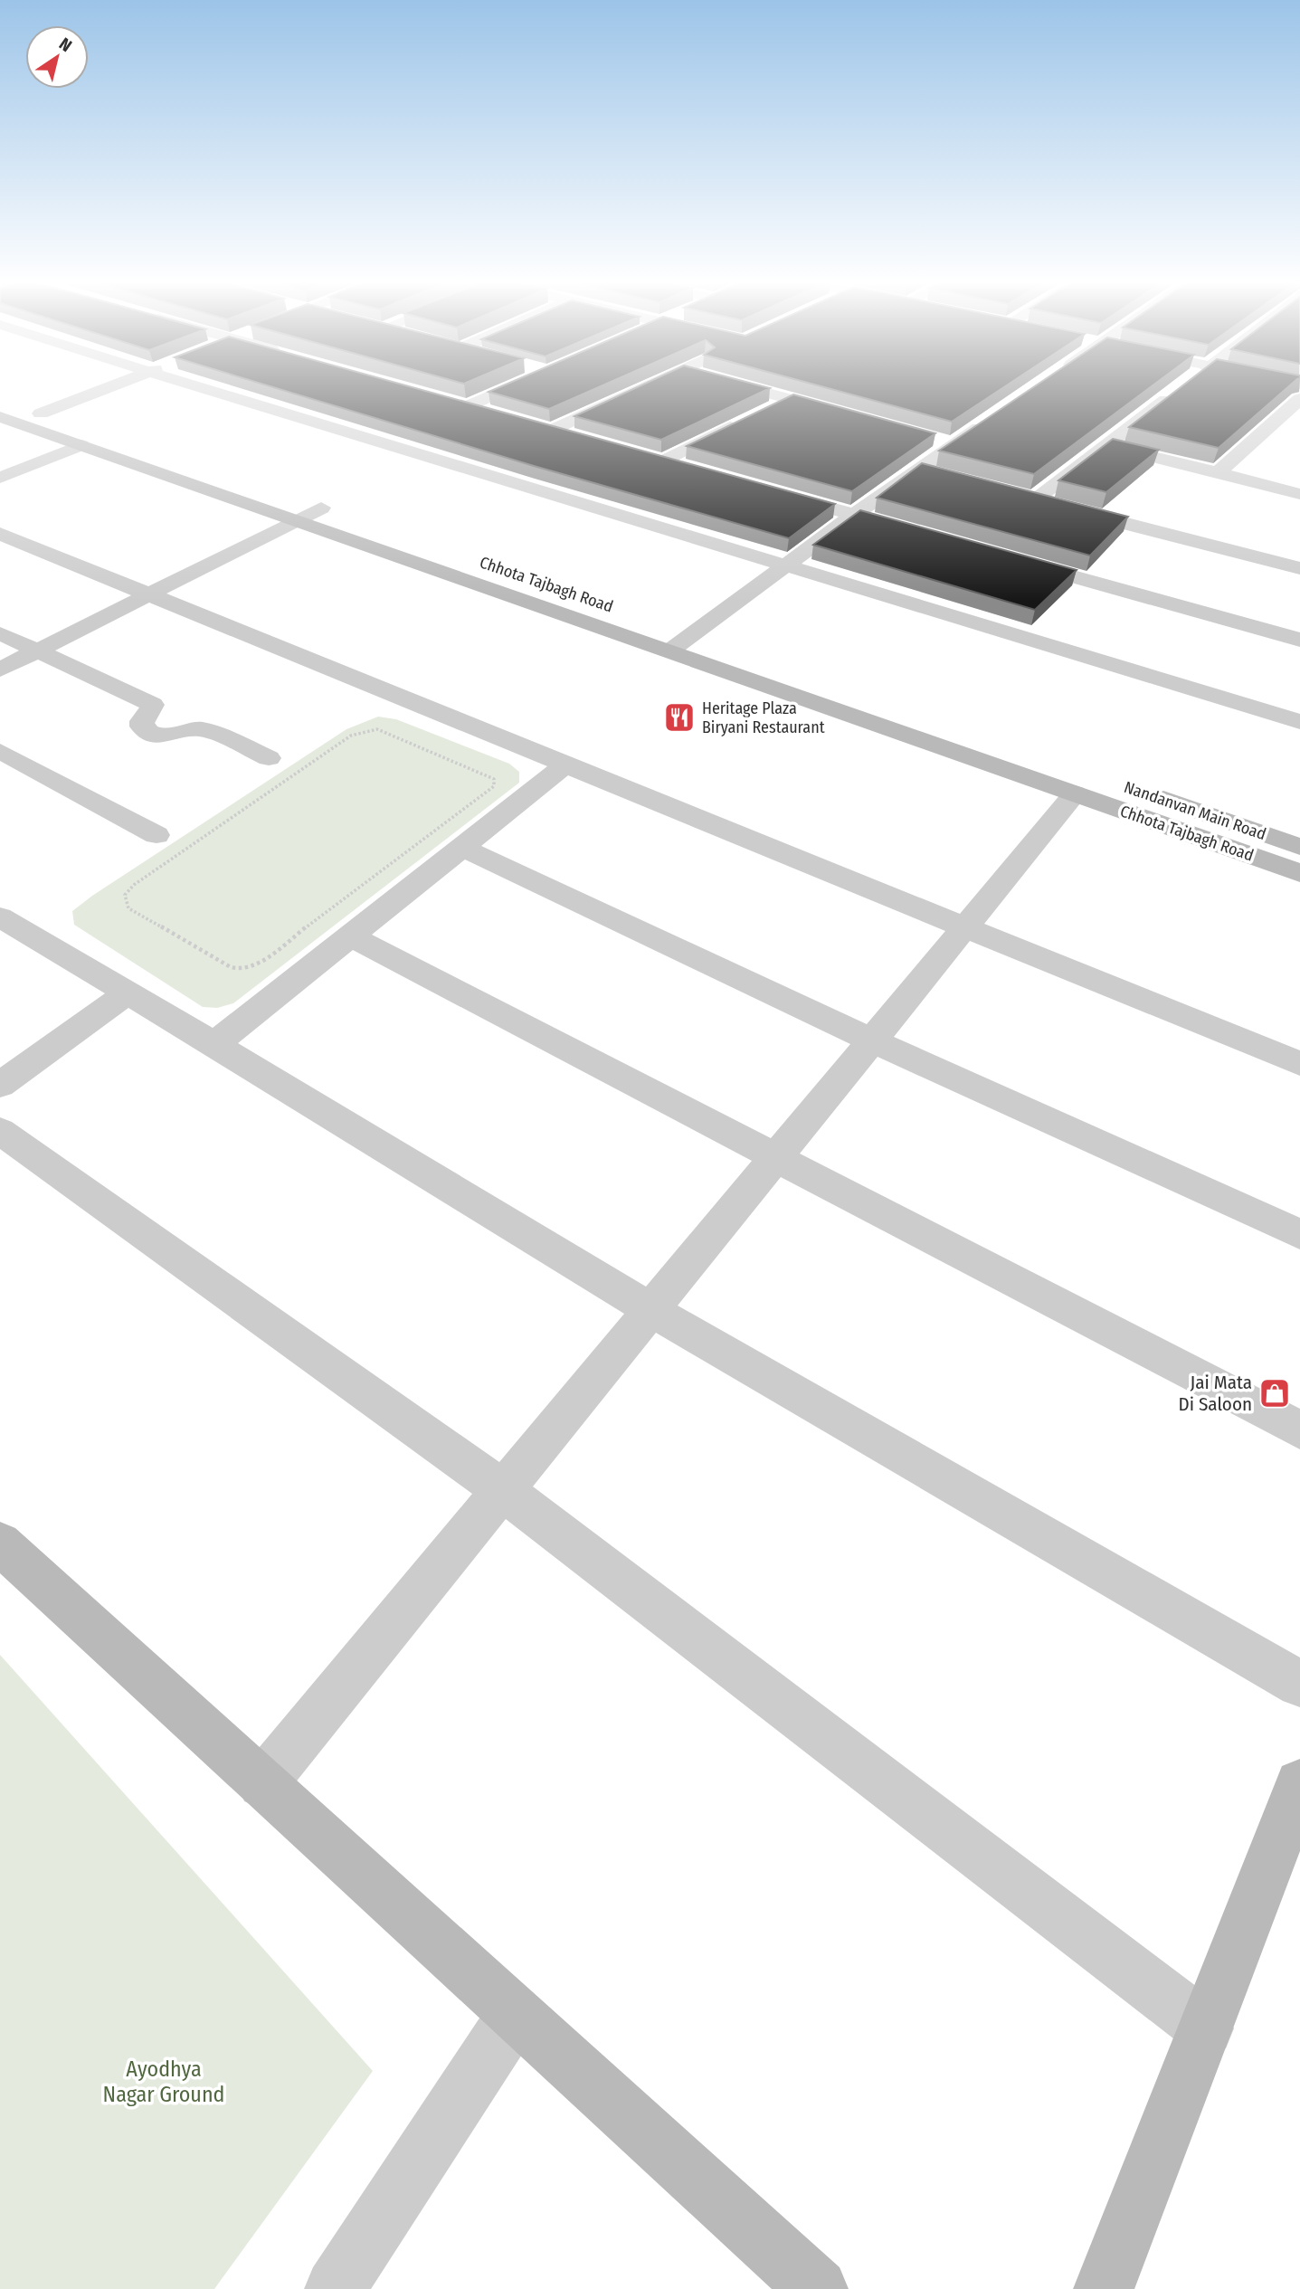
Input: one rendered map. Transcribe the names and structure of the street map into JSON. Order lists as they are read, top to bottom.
{
  "streets": {
    "main road": ["Chhota Tajbagh Road", "Nandanvan Main Road"]
  },
  "crossings": [
    ["Chhota Tajbagh Road", "Nandanvan Main Road"]
  ],
  "parks": ["Ayodhya Nagar Ground"],
  "places": {
    "restaurant": ["Heritage Plaza Biryani Restaurant"],
    "shop": ["Jai Mata Di Saloon"]
  },
  "north": "top right"
}
